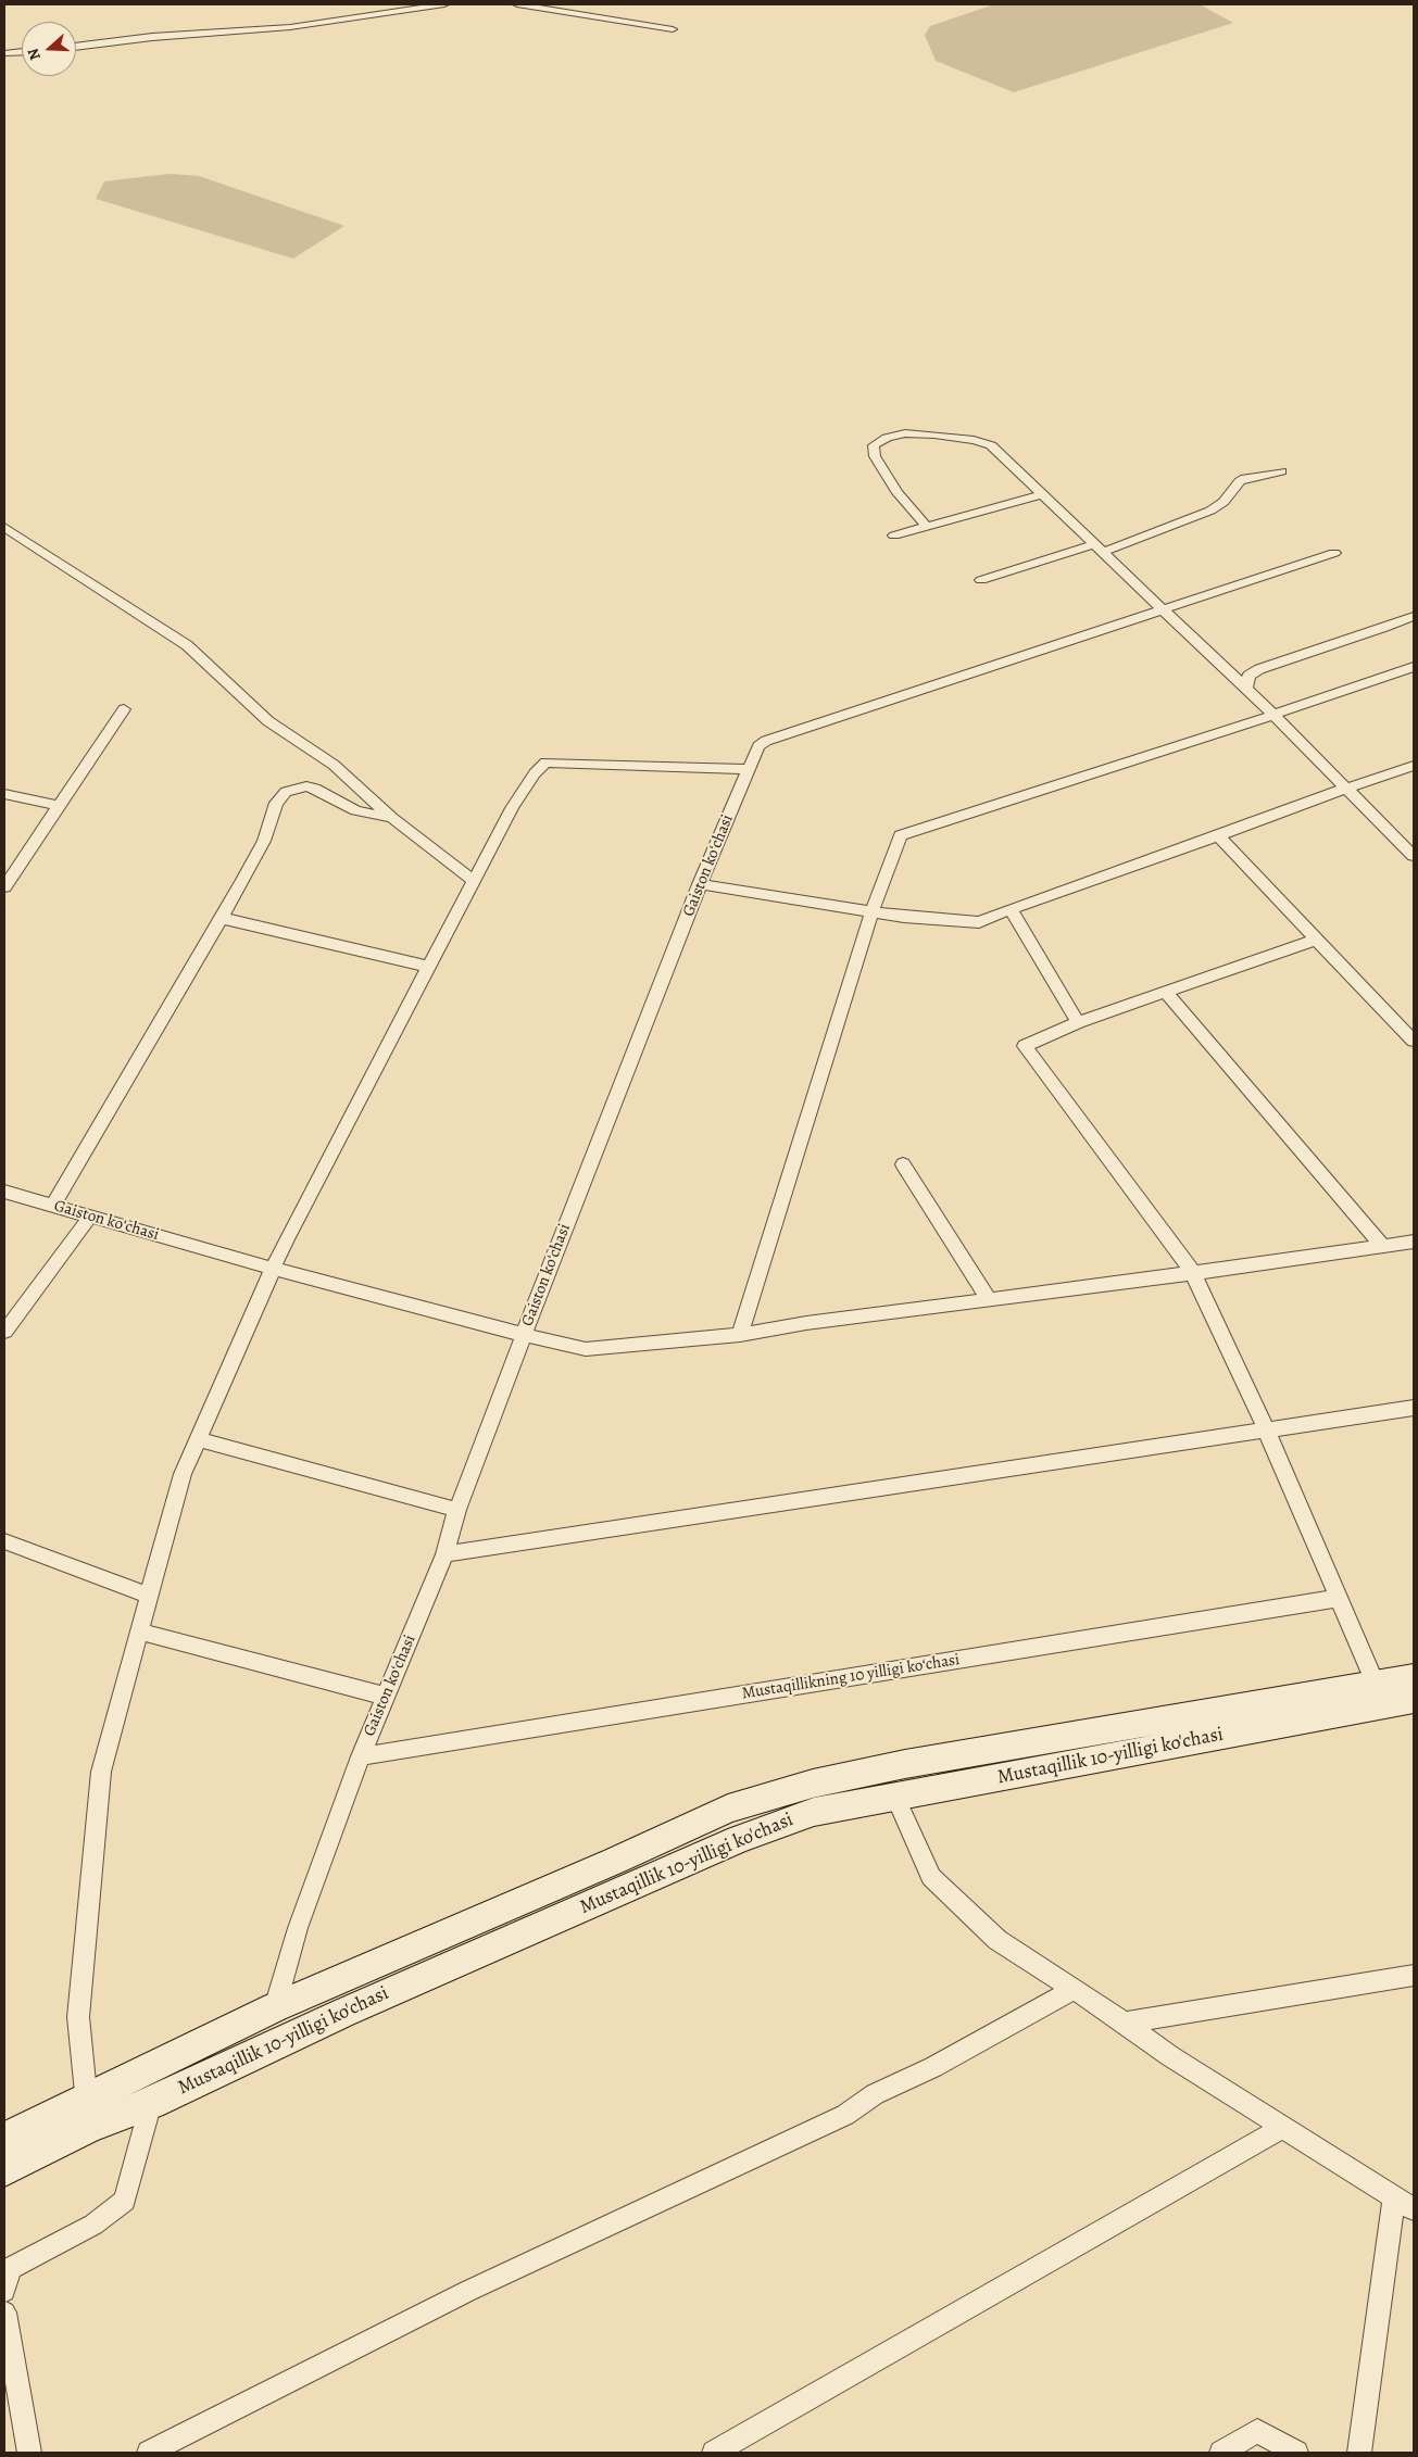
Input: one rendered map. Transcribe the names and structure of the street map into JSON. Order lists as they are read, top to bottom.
{
  "streets": {
    "main road": ["Mustaqillik 10-yilligi ko'chasi"],
    "street": ["Gaiston koʻchasi", "Mustaqillikning 10 yilligi koʻchasi"]
  },
  "crossings": [
    ["Gaiston koʻchasi", "Mustaqillikning 10 yilligi koʻchasi"],
    ["Gaiston koʻchasi", "Mustaqillik 10-yilligi ko'chasi"]
  ],
  "north": "left"
}
